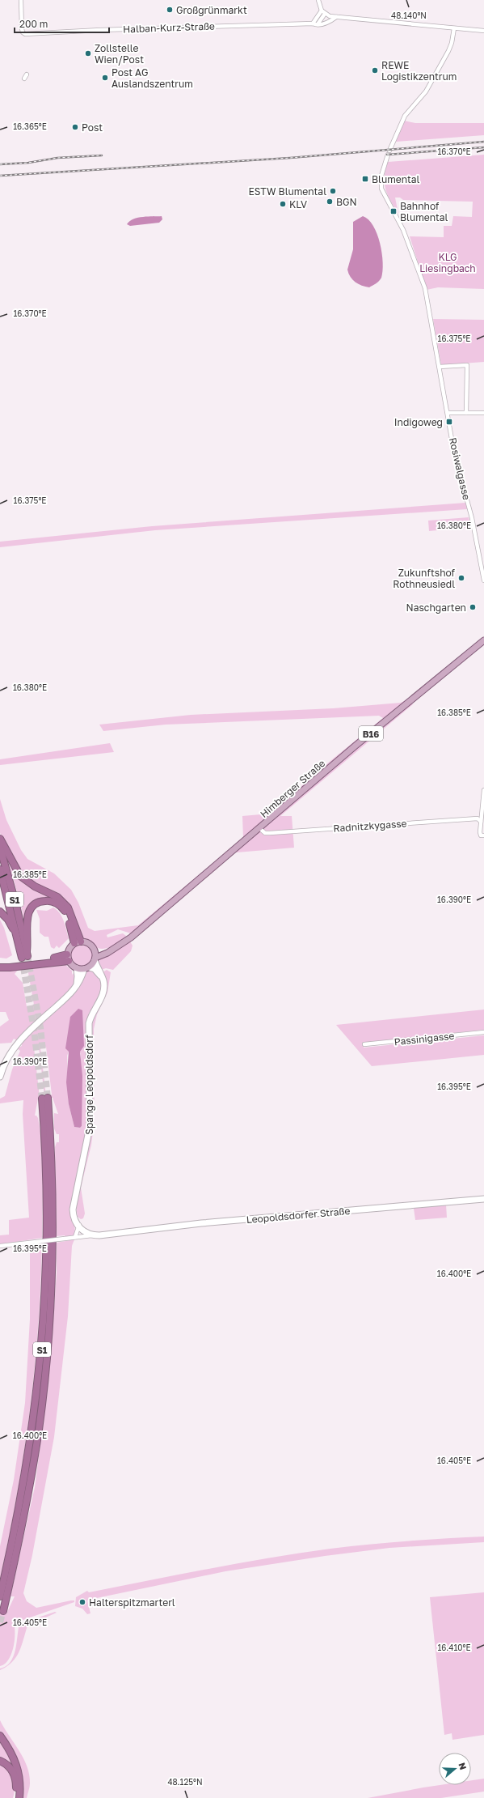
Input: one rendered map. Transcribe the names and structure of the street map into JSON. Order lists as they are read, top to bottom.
{
  "streets": {
    "highway": ["S1"],
    "main road": [
      "B16",
      "Himberger Straße",
      "Spange Leopoldsdorf",
      "Leopoldsdorfer Straße"
    ],
    "street": [
      "Halban-Kurz-Straße",
      "Rosiwalgasse",
      "Radnitzkygasse",
      "Passinigasse"
    ]
  },
  "crossings": [
    ["Himberger Straße", "Radnitzkygasse"],
    ["Himberger Straße", "Spange Leopoldsdorf"]
  ],
  "parks": ["KLG Liesingbach"],
  "places": {
    "other": [
      "Großgrünmarkt",
      "Zollstelle Wien/Post",
      "REWE Logistikzentrum",
      "Post AG Auslandszentrum",
      "Post",
      "ESTW Blumental",
      "BGN",
      "KLV",
      "Zukunftshof Rothneusiedl",
      "Naschgarten",
      "Halterspitzmarterl"
    ],
    "transit": ["Blumental", "Bahnhof Blumental", "Indigoweg"]
  },
  "scale_bar": "200 m",
  "north": "right",
  "coordinates": [
    "48.140°N",
    "16.365°E",
    "16.370°E",
    "16.375°E",
    "16.380°E",
    "16.385°E",
    "16.390°E",
    "16.395°E",
    "16.400°E",
    "16.405°E",
    "16.410°E",
    "48.125°N"
  ]
}
